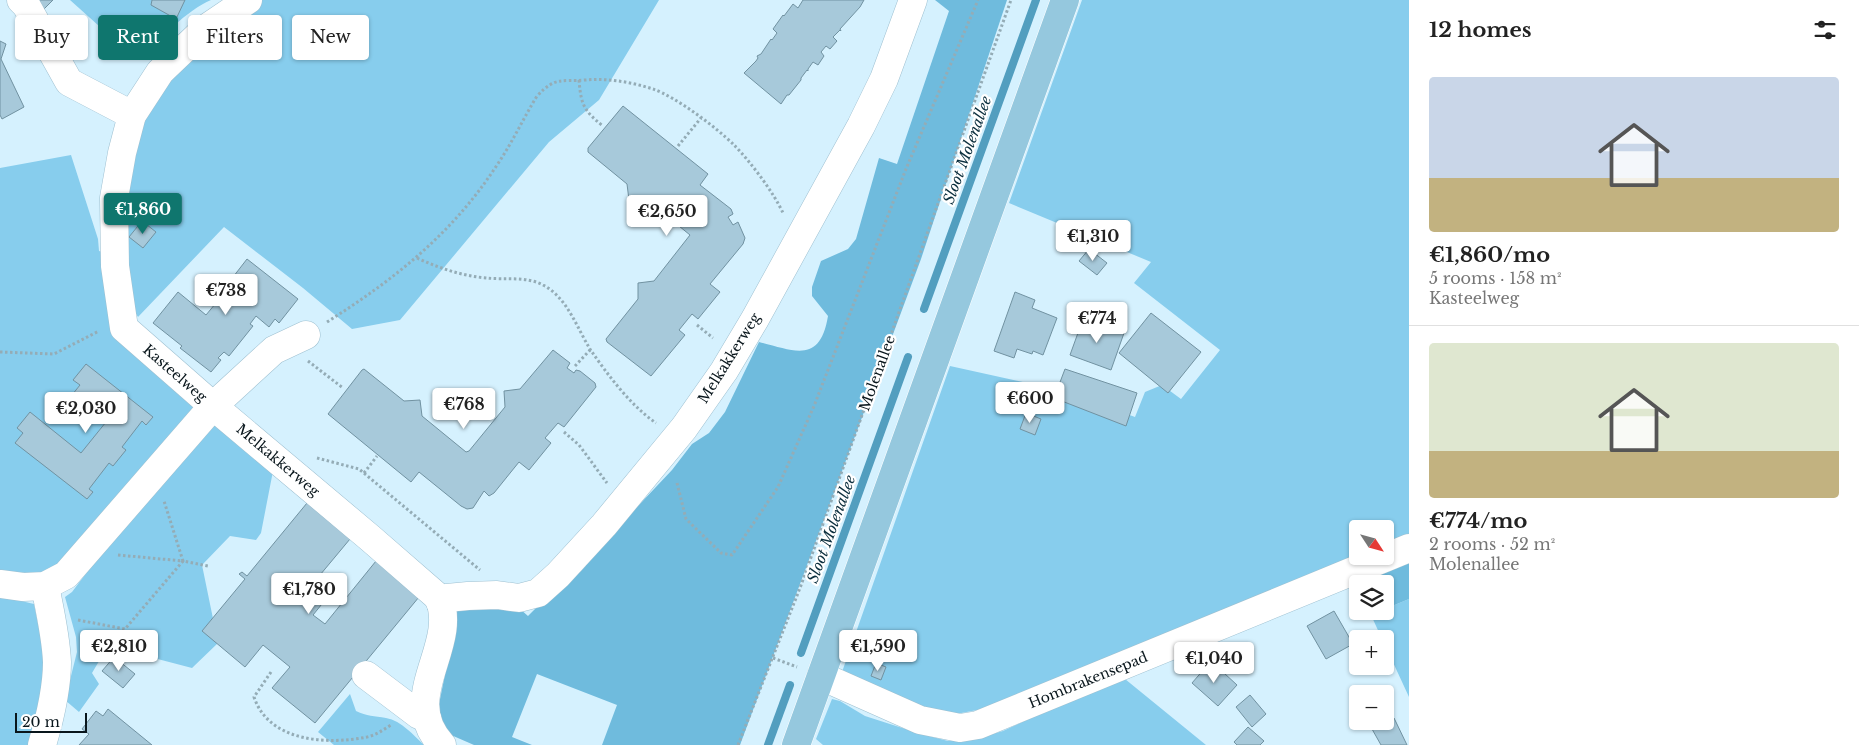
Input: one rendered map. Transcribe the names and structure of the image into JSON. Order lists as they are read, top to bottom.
{
  "streets": {
    "street": ["Melkakkerweg", "Kasteelweg", "Hombrakensepad"],
    "path": ["Molenallee"]
  },
  "crossings": [
    ["Melkakkerweg", "Kasteelweg"]
  ],
  "water": ["Sloot Molenallee"],
  "scale_bar": "20 m",
  "north": "bottom right",
  "page": {
    "heading": "12 homes",
    "chip": [
      "Buy",
      "Rent",
      "Filters",
      "New"
    ],
    "list": [
      {
        "name": "€1,860/mo",
        "note": "5 rooms · 158 m² · Kasteelweg"
      },
      {
        "name": "€774/mo",
        "note": "2 rooms · 52 m² · Molenallee"
      }
    ],
    "price": [
      "€1,860",
      "€2,650",
      "€1,310",
      "€738",
      "€774",
      "€600",
      "€768",
      "€2,030",
      "€1,780",
      "€2,810",
      "€1,590",
      "€1,040"
    ],
    "map_buttons": ["+", "−"],
    "scale": "20 m"
  }
}
